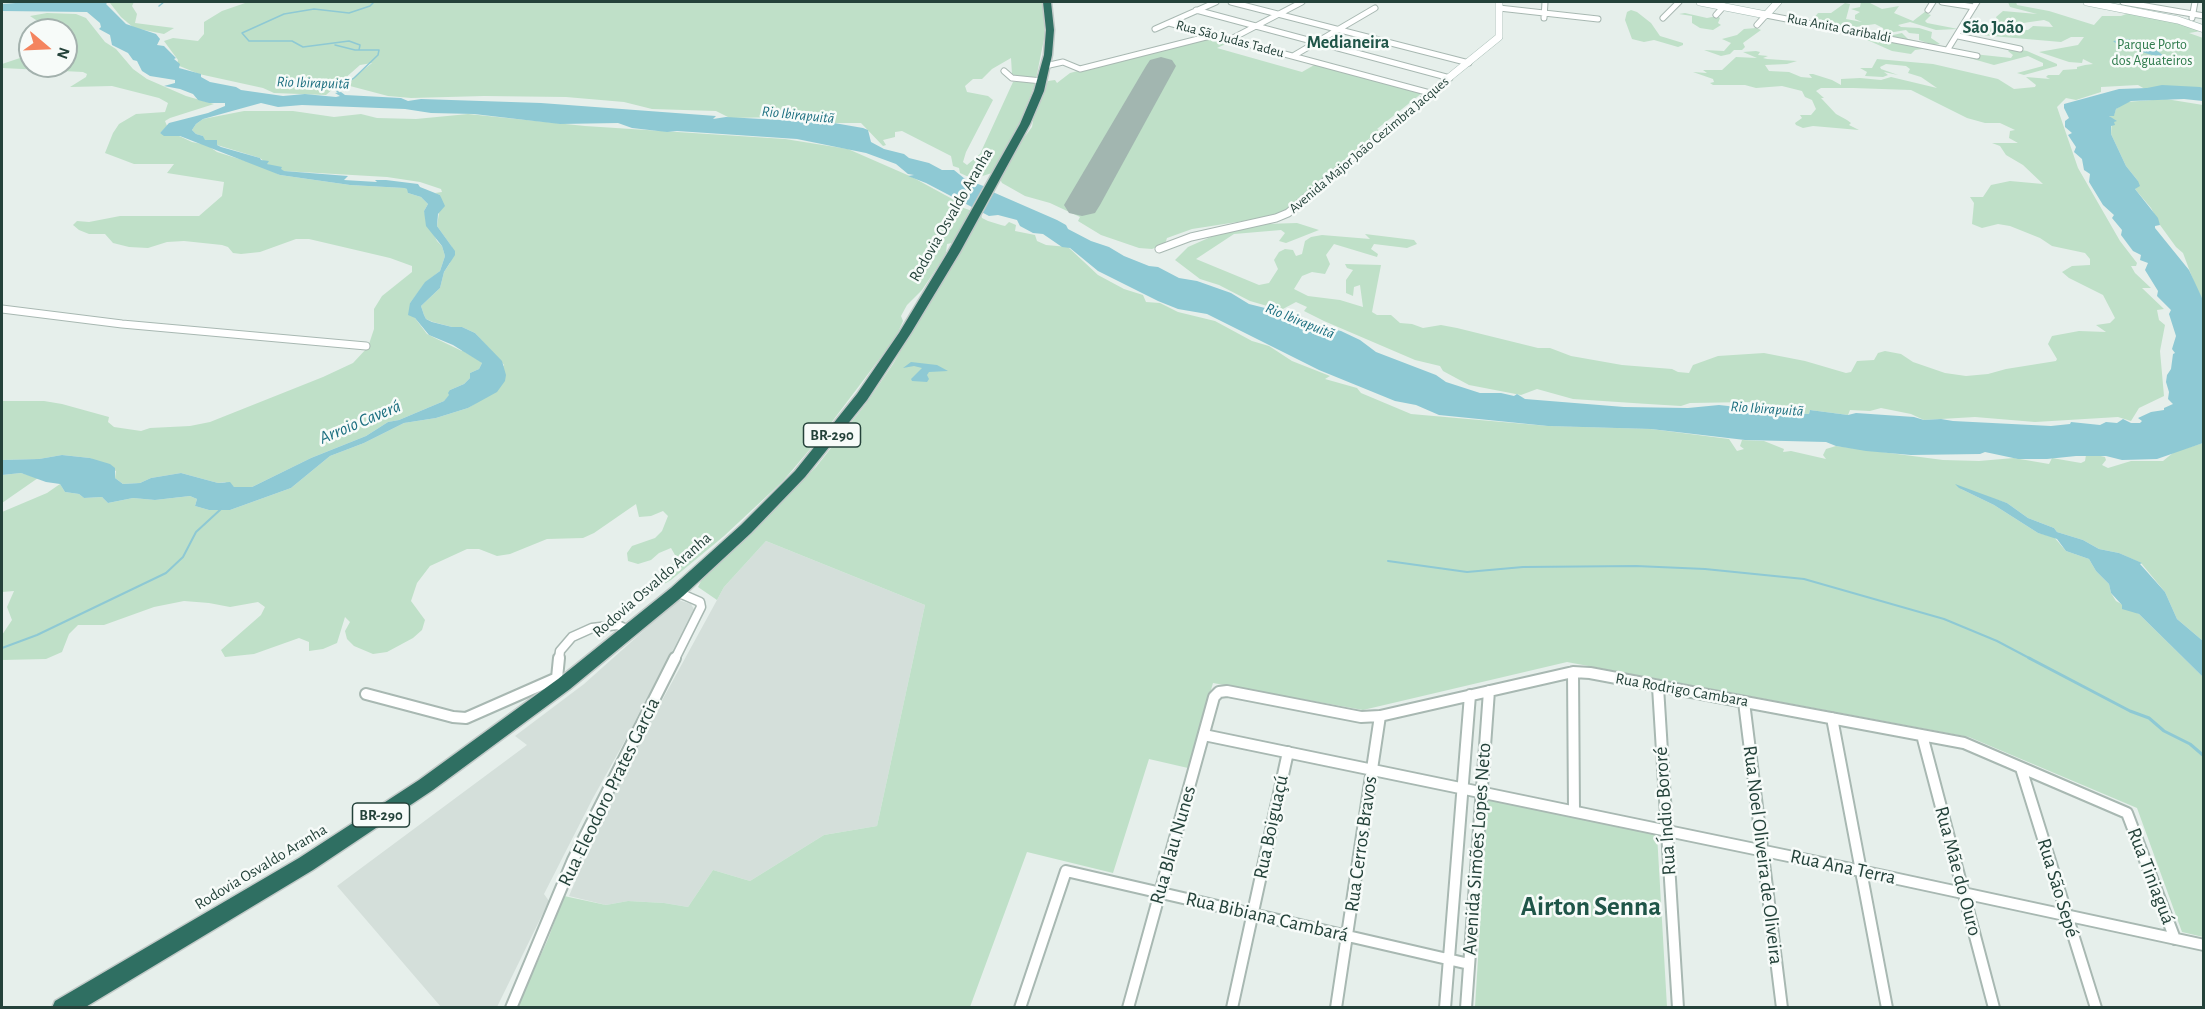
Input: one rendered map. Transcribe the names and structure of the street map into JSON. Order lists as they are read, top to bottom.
{
  "streets": {
    "highway": ["Rodovia Osvaldo Aranha", "BR-290"],
    "street": [
      "Rua Anita Garibaldi",
      "Rua São Judas Tadeu",
      "Avenida Major João Cezimbra Jacques",
      "Rua Rodrigo Cambara",
      "Rua Eleodoro Prates Garcia",
      "Rua Índio Bororé",
      "Rua Boiguaçú",
      "Rua Cerros Bravos",
      "Rua Blau Nunes",
      "Avenida Simões Lopes Neto",
      "Rua Noel Oliveira de Oliveira",
      "Rua Ana Terra",
      "Rua Mãe do Ouro",
      "Rua Tiniaguá",
      "Rua São Sepé",
      "Rua Bibiana Cambará"
    ]
  },
  "crossings": [
    ["Rua São Judas Tadeu", "Avenida Major João Cezimbra Jacques"],
    ["Rodovia Osvaldo Aranha", "Rua Eleodoro Prates Garcia"],
    ["Rua Rodrigo Cambara", "Rua Índio Bororé"],
    ["Rua Rodrigo Cambara", "Rua Cerros Bravos"],
    ["Rua Rodrigo Cambara", "Rua Blau Nunes"],
    ["Rua Rodrigo Cambara", "Avenida Simões Lopes Neto"],
    ["Rua Rodrigo Cambara", "Rua Noel Oliveira de Oliveira"],
    ["Rua Rodrigo Cambara", "Rua Mãe do Ouro"],
    ["Rua Rodrigo Cambara", "Rua Tiniaguá"],
    ["Rua Rodrigo Cambara", "Rua São Sepé"],
    ["Rua Índio Bororé", "Rua Ana Terra"],
    ["Rua Boiguaçú", "Rua Ana Terra"],
    ["Rua Boiguaçú", "Rua Bibiana Cambará"],
    ["Rua Cerros Bravos", "Rua Ana Terra"],
    ["Rua Cerros Bravos", "Rua Bibiana Cambará"],
    ["Rua Blau Nunes", "Rua Ana Terra"],
    ["Rua Blau Nunes", "Rua Bibiana Cambará"],
    ["Avenida Simões Lopes Neto", "Rua Ana Terra"],
    ["Avenida Simões Lopes Neto", "Rua Bibiana Cambará"],
    ["Rua Noel Oliveira de Oliveira", "Rua Ana Terra"],
    ["Rua Ana Terra", "Rua Mãe do Ouro"],
    ["Rua Ana Terra", "Rua Tiniaguá"],
    ["Rua Ana Terra", "Rua São Sepé"]
  ],
  "districts": ["São João", "Medianeira", "Airton Senna"],
  "water": ["Rio Ibirapuitã", "Arroio Caverá"],
  "parks": ["Parque Porto dos Aguateiros"],
  "north": "right"
}
